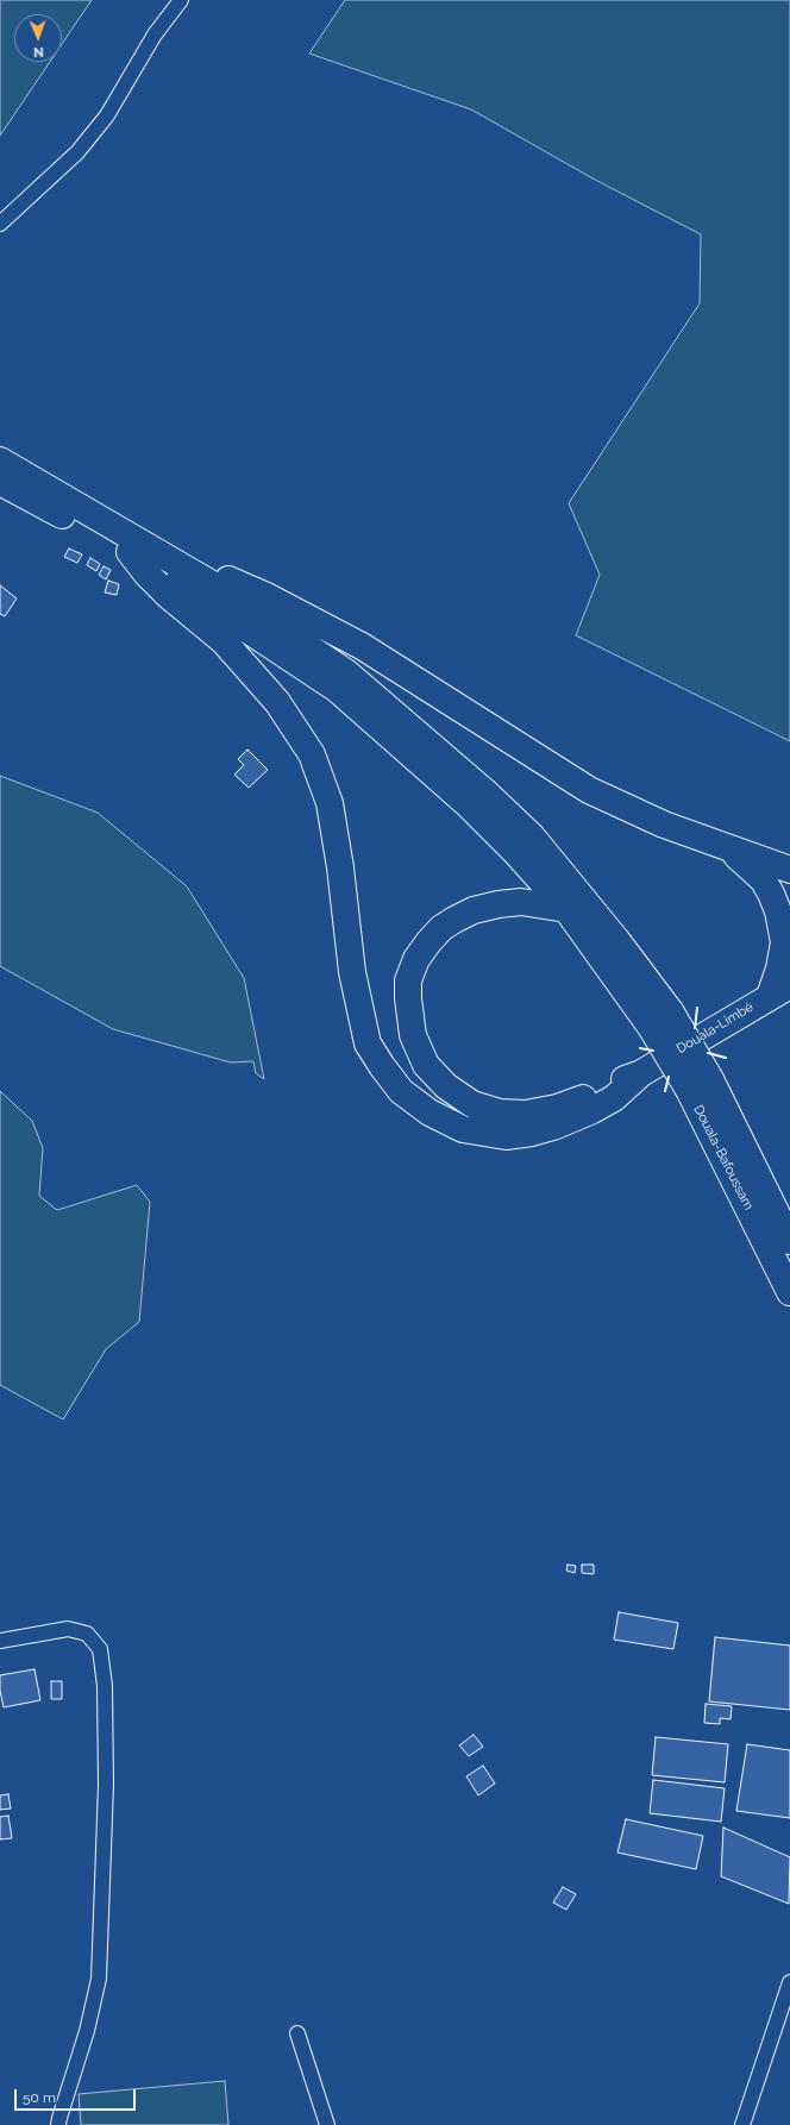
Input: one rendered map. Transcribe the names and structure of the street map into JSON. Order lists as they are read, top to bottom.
{
  "streets": {
    "highway": ["Douala-Limbé", "Douala-Bafoussam"]
  },
  "scale_bar": "50 m",
  "north": "bottom"
}
